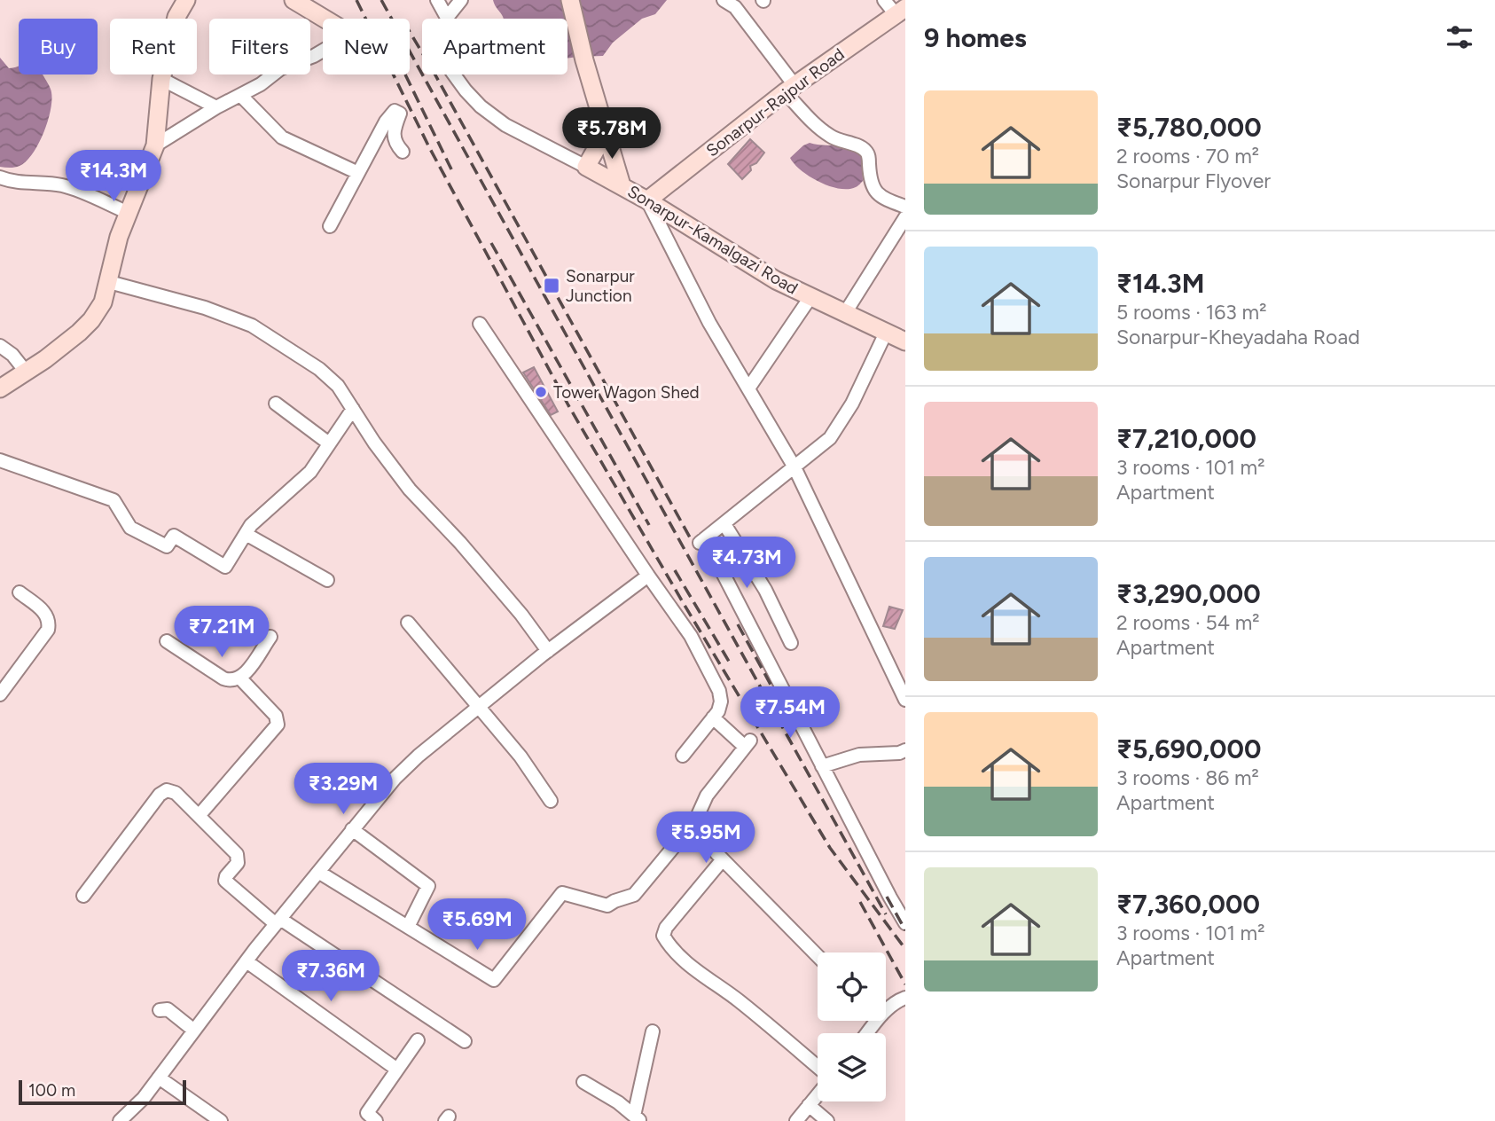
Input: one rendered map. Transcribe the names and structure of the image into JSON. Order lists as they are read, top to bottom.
{
  "streets": {
    "main road": ["Sonarpur-Rajpur Road", "Sonarpur-Kamalgazi Road"]
  },
  "crossings": [
    ["Sonarpur-Rajpur Road", "Sonarpur-Kamalgazi Road"]
  ],
  "places": {
    "transit": ["Sonarpur Junction"],
    "other": ["Tower Wagon Shed"]
  },
  "scale_bar": "100 m",
  "page": {
    "heading": "9 homes",
    "chip": [
      "Buy",
      "Rent",
      "Filters",
      "New",
      "Apartment"
    ],
    "list": [
      {
        "name": "₹5,780,000",
        "note": "2 rooms · 70 m² · Sonarpur Flyover"
      },
      {
        "name": "₹14.3M",
        "note": "5 rooms · 163 m² · Sonarpur-Kheyadaha Road"
      },
      {
        "name": "₹7,210,000",
        "note": "3 rooms · 101 m² · Apartment"
      },
      {
        "name": "₹3,290,000",
        "note": "2 rooms · 54 m² · Apartment"
      },
      {
        "name": "₹5,690,000",
        "note": "3 rooms · 86 m² · Apartment"
      },
      {
        "name": "₹7,360,000",
        "note": "3 rooms · 101 m² · Apartment"
      }
    ],
    "price": [
      "₹5.78M",
      "₹14.3M",
      "₹4.73M",
      "₹7.21M",
      "₹7.54M",
      "₹3.29M",
      "₹5.95M",
      "₹5.69M",
      "₹7.36M"
    ],
    "scale": "100 m"
  }
}
